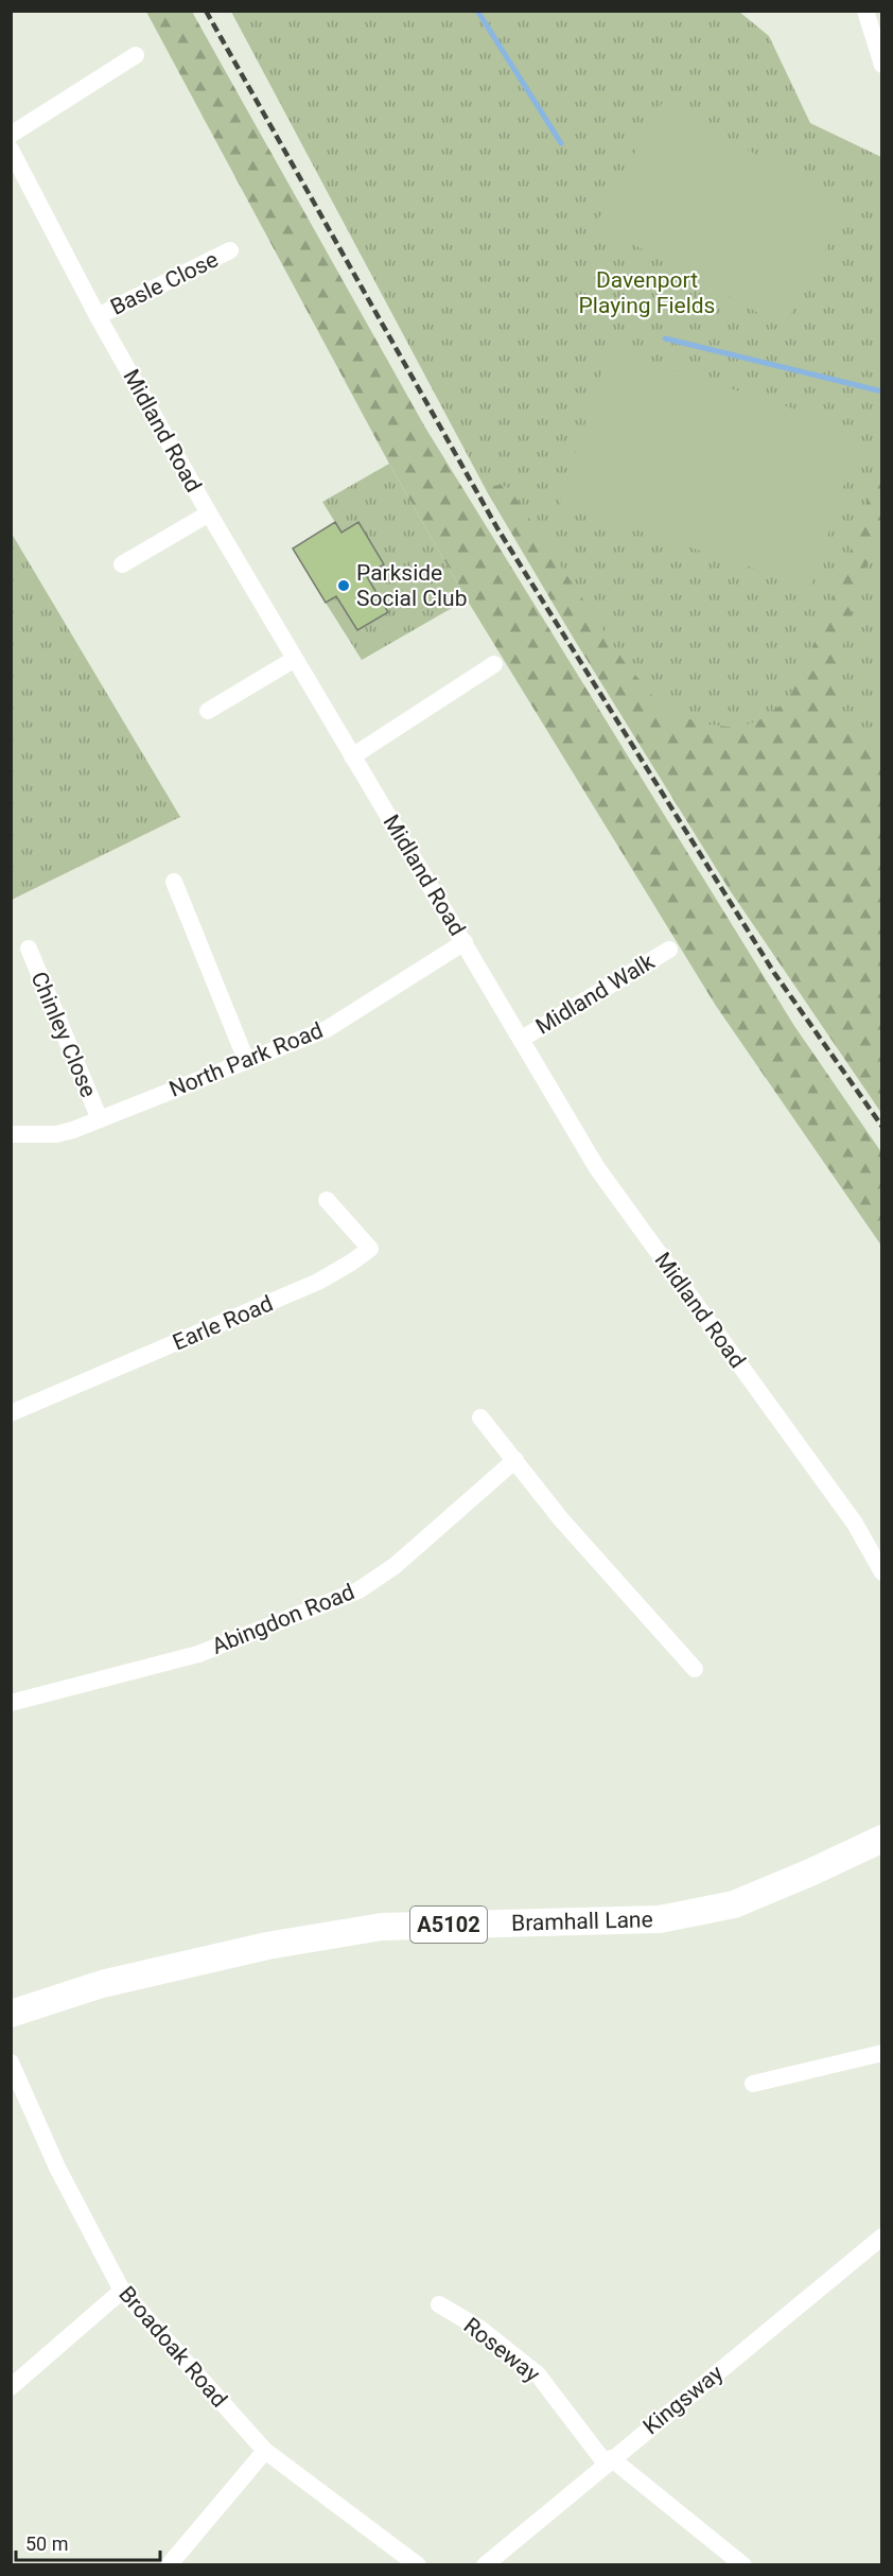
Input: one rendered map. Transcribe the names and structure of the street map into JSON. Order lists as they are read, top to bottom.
{
  "streets": {
    "main road": ["Bramhall Lane", "A5102"],
    "street": [
      "Basle Close",
      "Midland Road",
      "Midland Walk",
      "Chinley Close",
      "North Park Road",
      "Earle Road",
      "Abingdon Road",
      "Broadoak Road",
      "Roseway",
      "Kingsway"
    ]
  },
  "crossings": [
    ["Basle Close", "Midland Road"],
    ["Midland Road", "Midland Walk"],
    ["Midland Road", "North Park Road"],
    ["Chinley Close", "North Park Road"],
    ["Roseway", "Kingsway"]
  ],
  "parks": ["Davenport Playing Fields"],
  "places": ["Parkside Social Club"],
  "scale_bar": "50 m"
}
